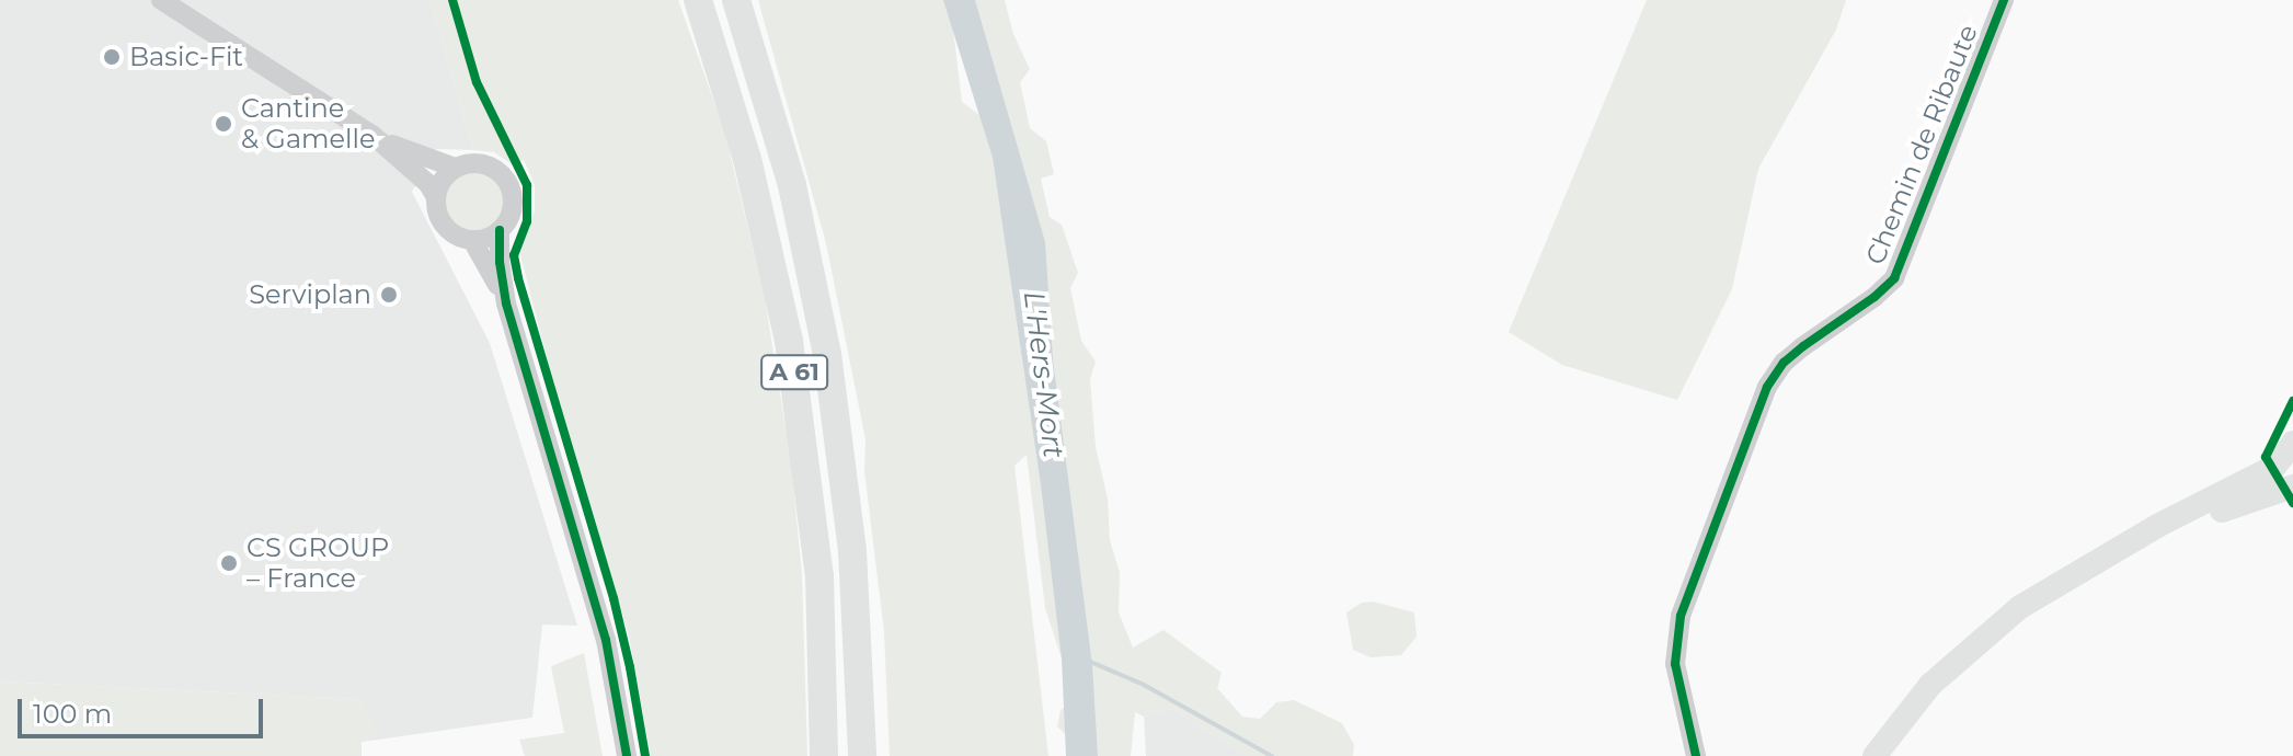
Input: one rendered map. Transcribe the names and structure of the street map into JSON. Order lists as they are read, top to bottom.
{
  "streets": {
    "highway": ["A 61"],
    "street": ["Chemin de Ribaute"]
  },
  "water": ["L'Hers-Mort"],
  "places": [
    "Basic-Fit",
    "Cantine & Gamelle",
    "Serviplan",
    "CS GROUP – France"
  ],
  "scale_bar": "100 m"
}
